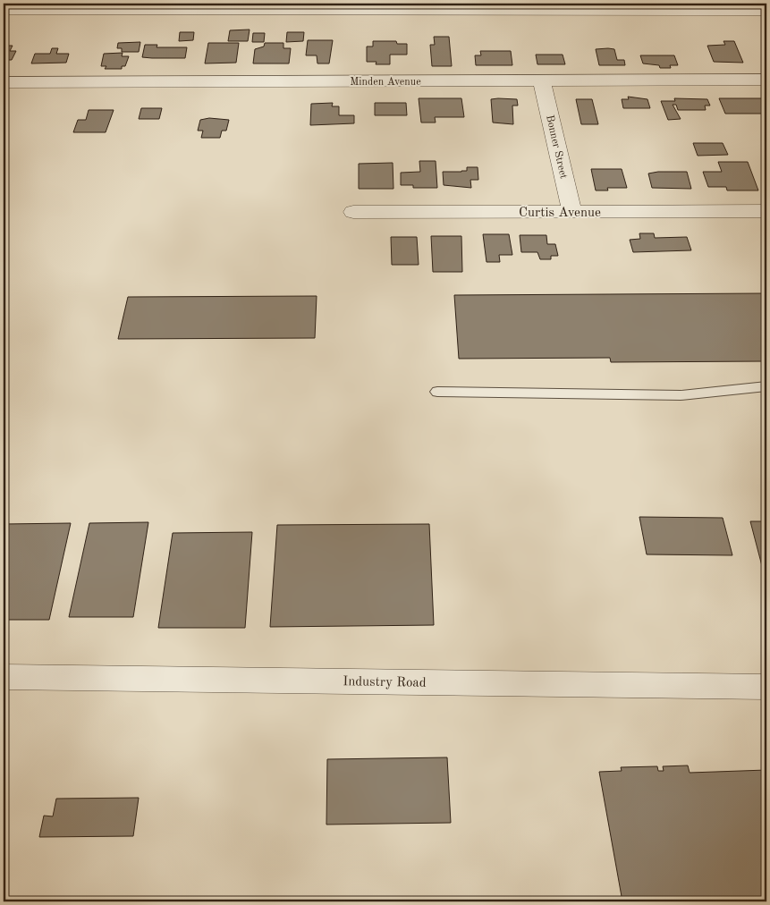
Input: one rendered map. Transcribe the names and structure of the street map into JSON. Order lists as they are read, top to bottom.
{
  "streets": {
    "street": [
      "Minden Avenue",
      "Bonner Street",
      "Curtis Avenue",
      "Industry Road"
    ]
  },
  "crossings": [
    ["Minden Avenue", "Bonner Street"],
    ["Bonner Street", "Curtis Avenue"]
  ]
}
